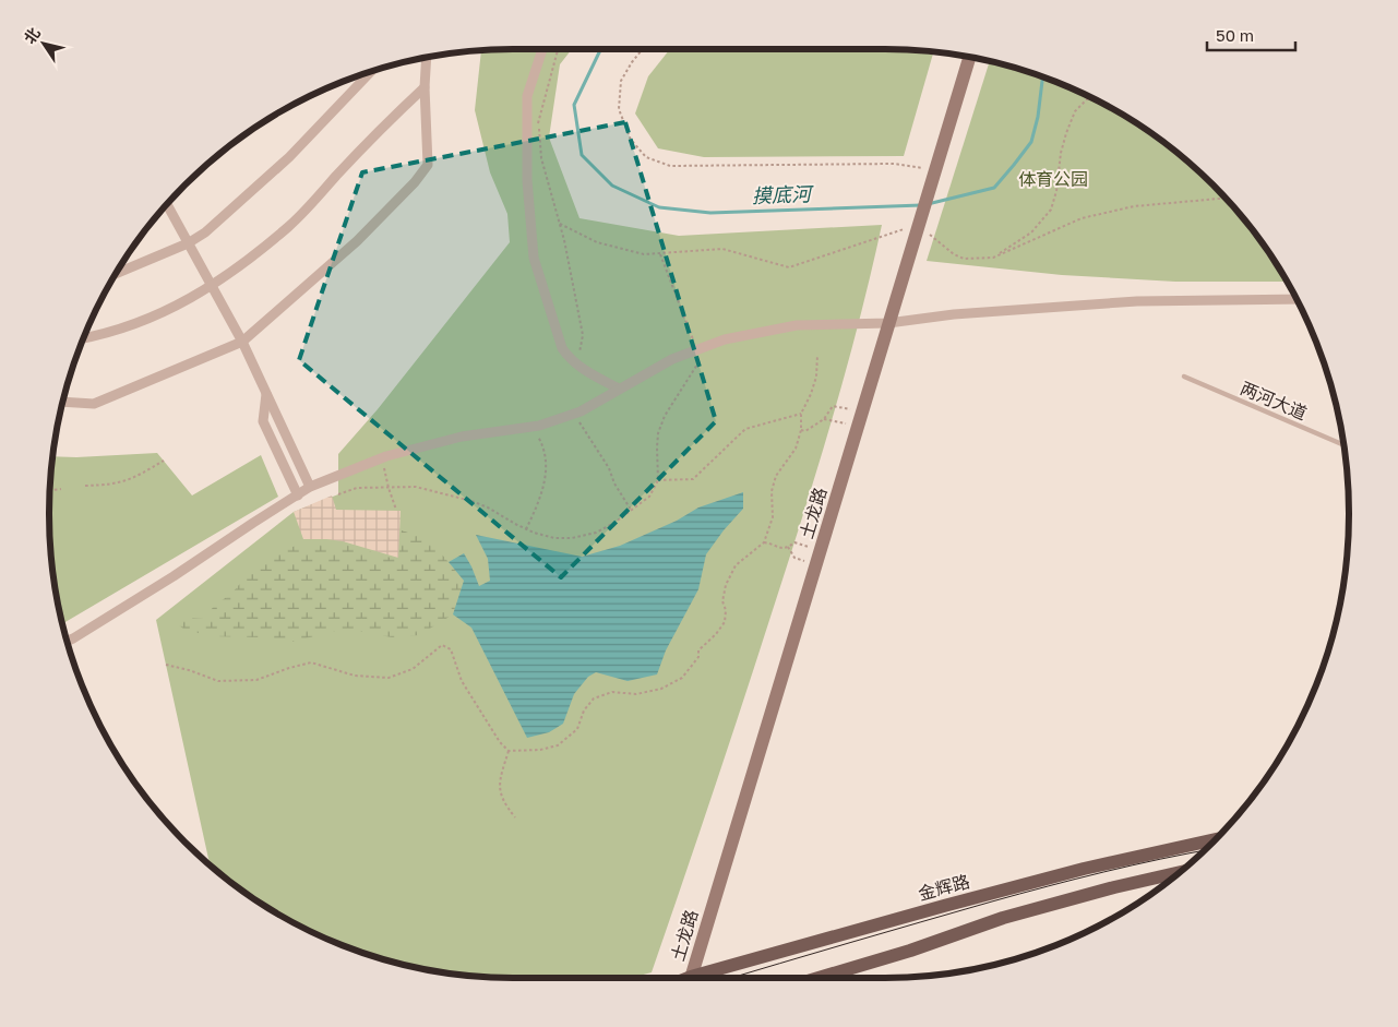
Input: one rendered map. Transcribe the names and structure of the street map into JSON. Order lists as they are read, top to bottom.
{
  "streets": {
    "main road": ["金辉路"],
    "street": ["土龙路"],
    "lane": ["两河大道"]
  },
  "water": ["摸底河"],
  "parks": ["体育公园"],
  "scale_bar": "50 m",
  "north": "top left"
}
